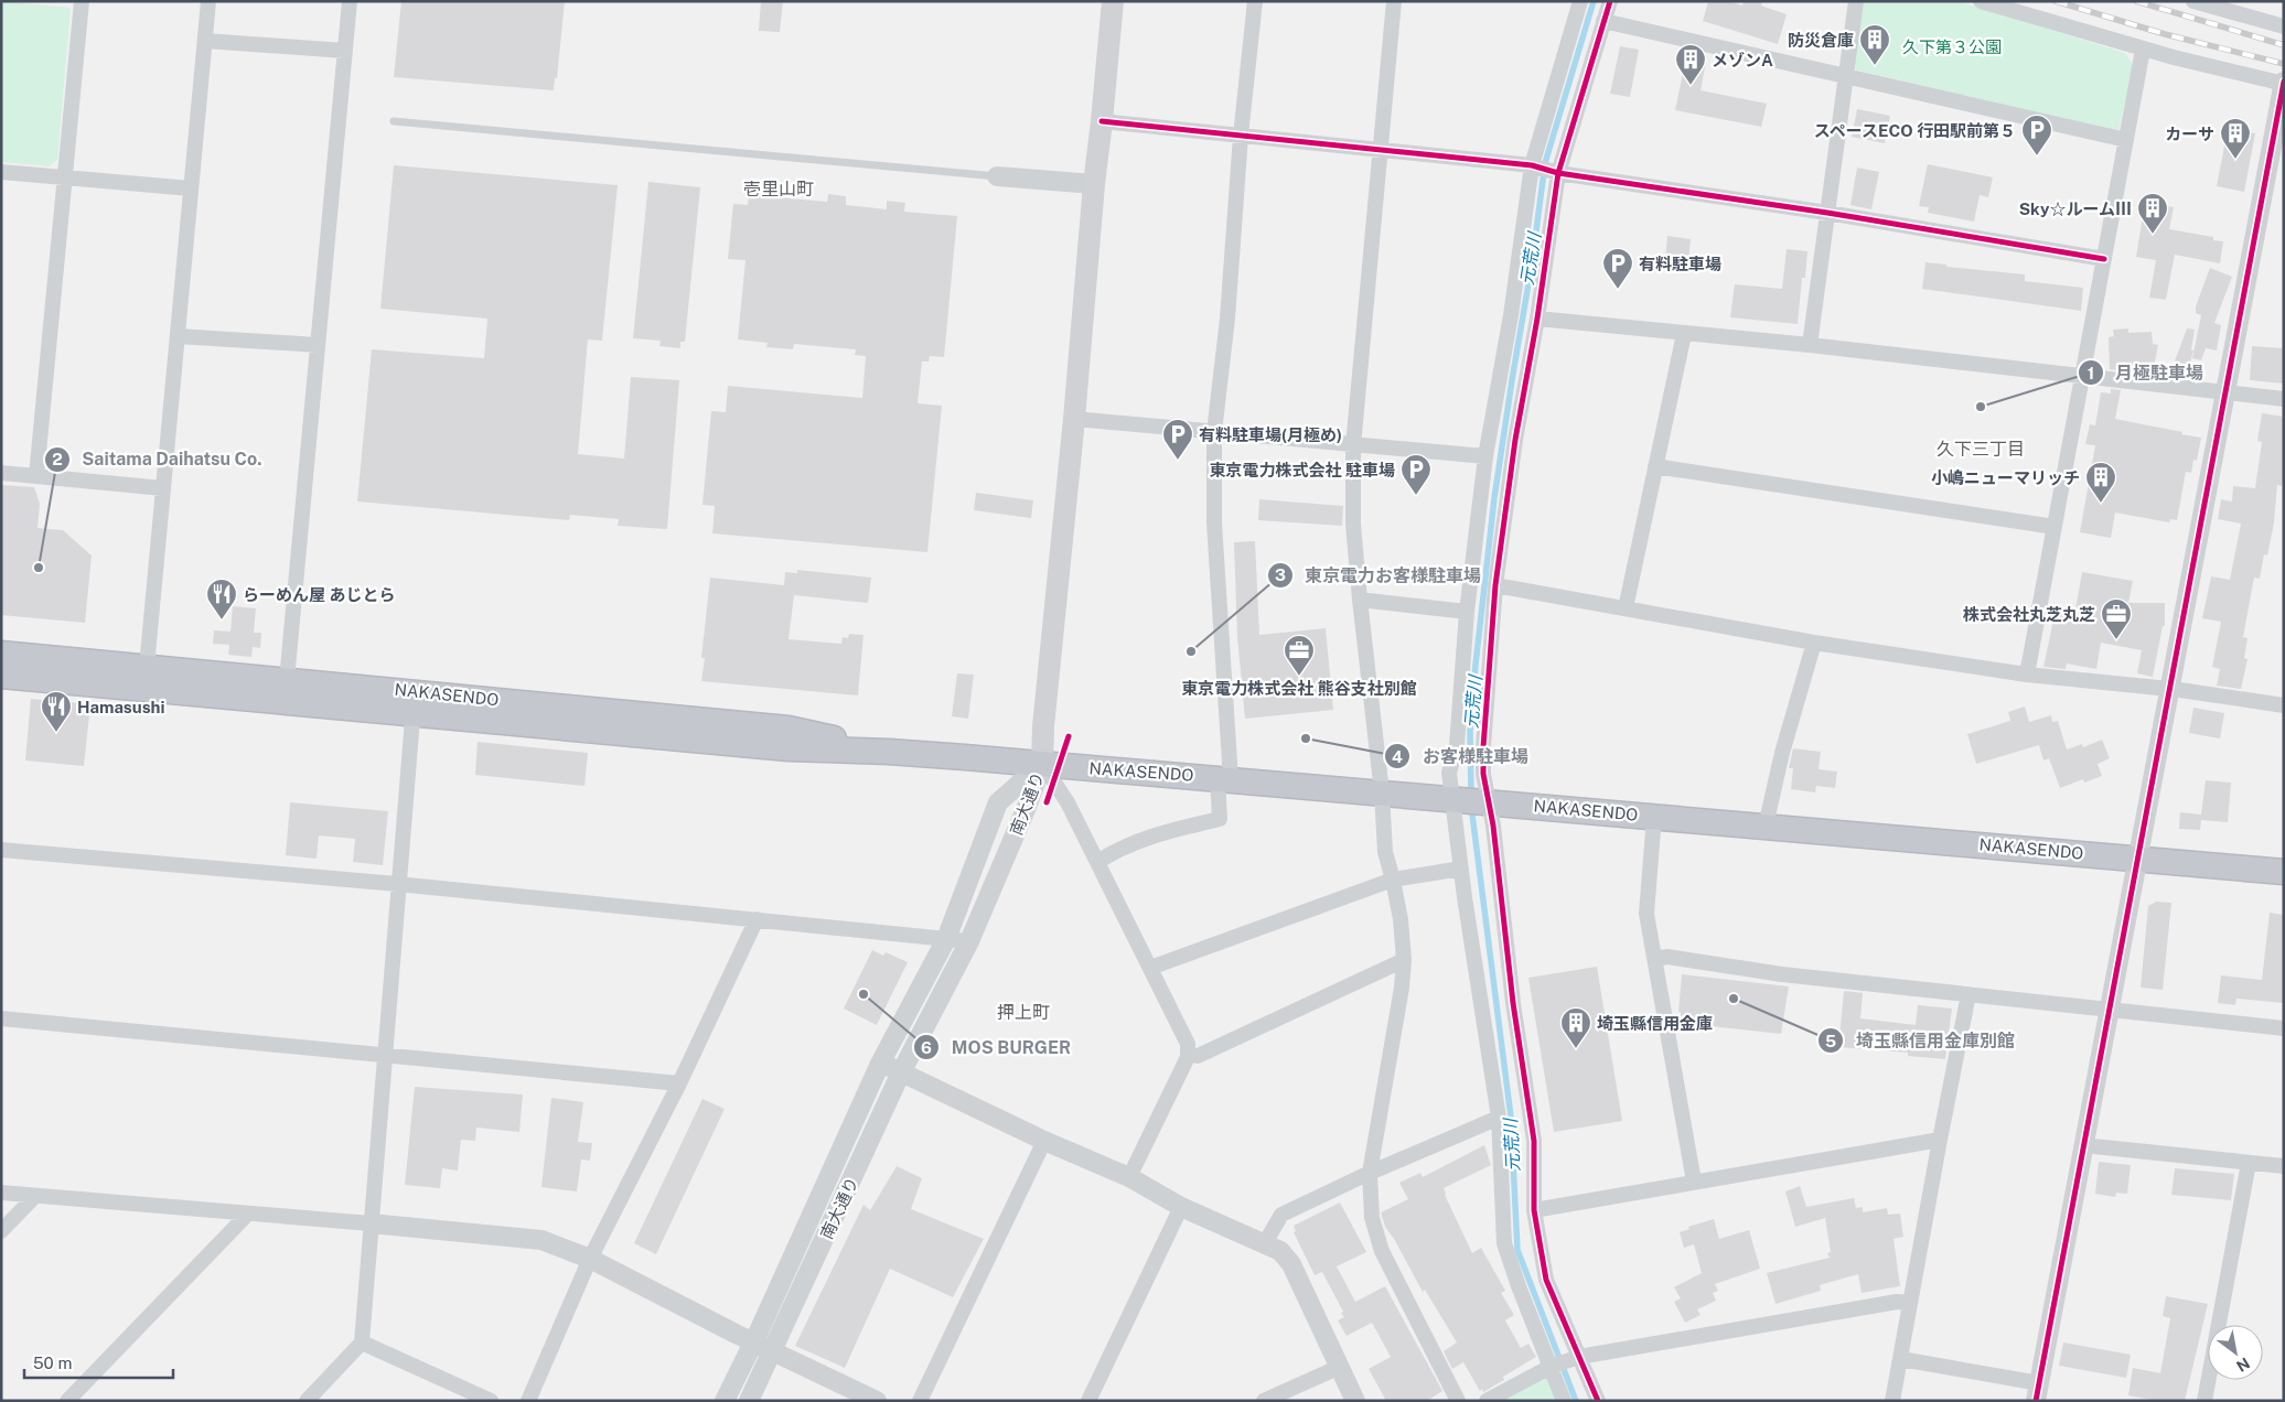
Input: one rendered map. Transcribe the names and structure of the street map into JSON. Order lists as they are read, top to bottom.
{
  "streets": {
    "highway": ["NAKASENDO"],
    "street": ["南大通り"]
  },
  "crossings": [
    ["NAKASENDO", "南大通り"]
  ],
  "districts": ["壱里山町", "久下三丁目", "押上町"],
  "water": ["元荒川"],
  "parks": ["久下第３公園"],
  "places": {
    "building": [
      "防災倉庫",
      "メゾンA",
      "カーサ",
      "Sky☆ルームⅢ",
      "小嶋ニューマリッチ",
      "埼玉縣信用金庫"
    ],
    "parking": [
      "スペースECO 行田駅前第５",
      "有料駐車場",
      "有料駐車場(月極め)",
      "東京電力株式会社 駐車場"
    ],
    "other": [
      "月極駐車場",
      "Saitama Daihatsu Co.",
      "東京電力お客様駐車場",
      "お客様駐車場",
      "MOS BURGER",
      "埼玉縣信用金庫別館"
    ],
    "restaurant": ["らーめん屋 あじとら", "Hamasushi"],
    "office": ["株式会社丸芝丸芝", "東京電力株式会社 熊谷支社別館"]
  },
  "scale_bar": "50 m",
  "north": "bottom right"
}
